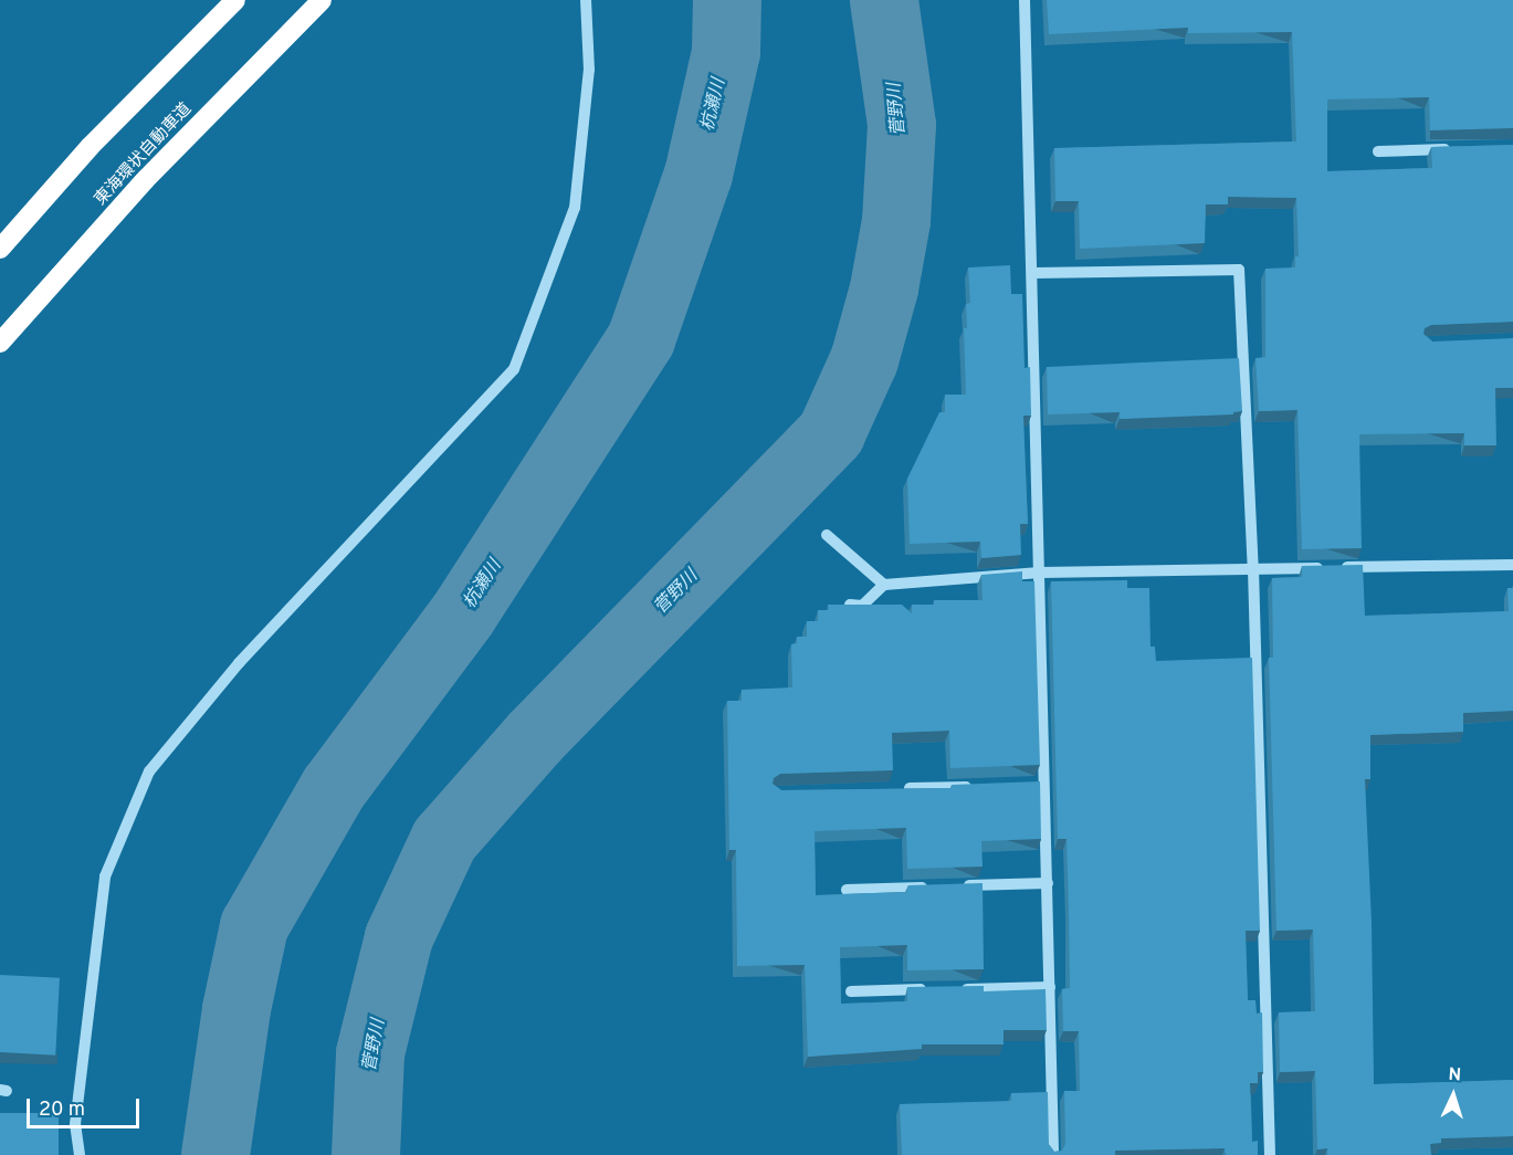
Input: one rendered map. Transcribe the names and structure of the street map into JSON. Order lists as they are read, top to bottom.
{
  "streets": {
    "highway": ["東海環状自動車道"]
  },
  "water": ["杭瀬川", "菅野川"],
  "scale_bar": "20 m",
  "north": "top"
}
